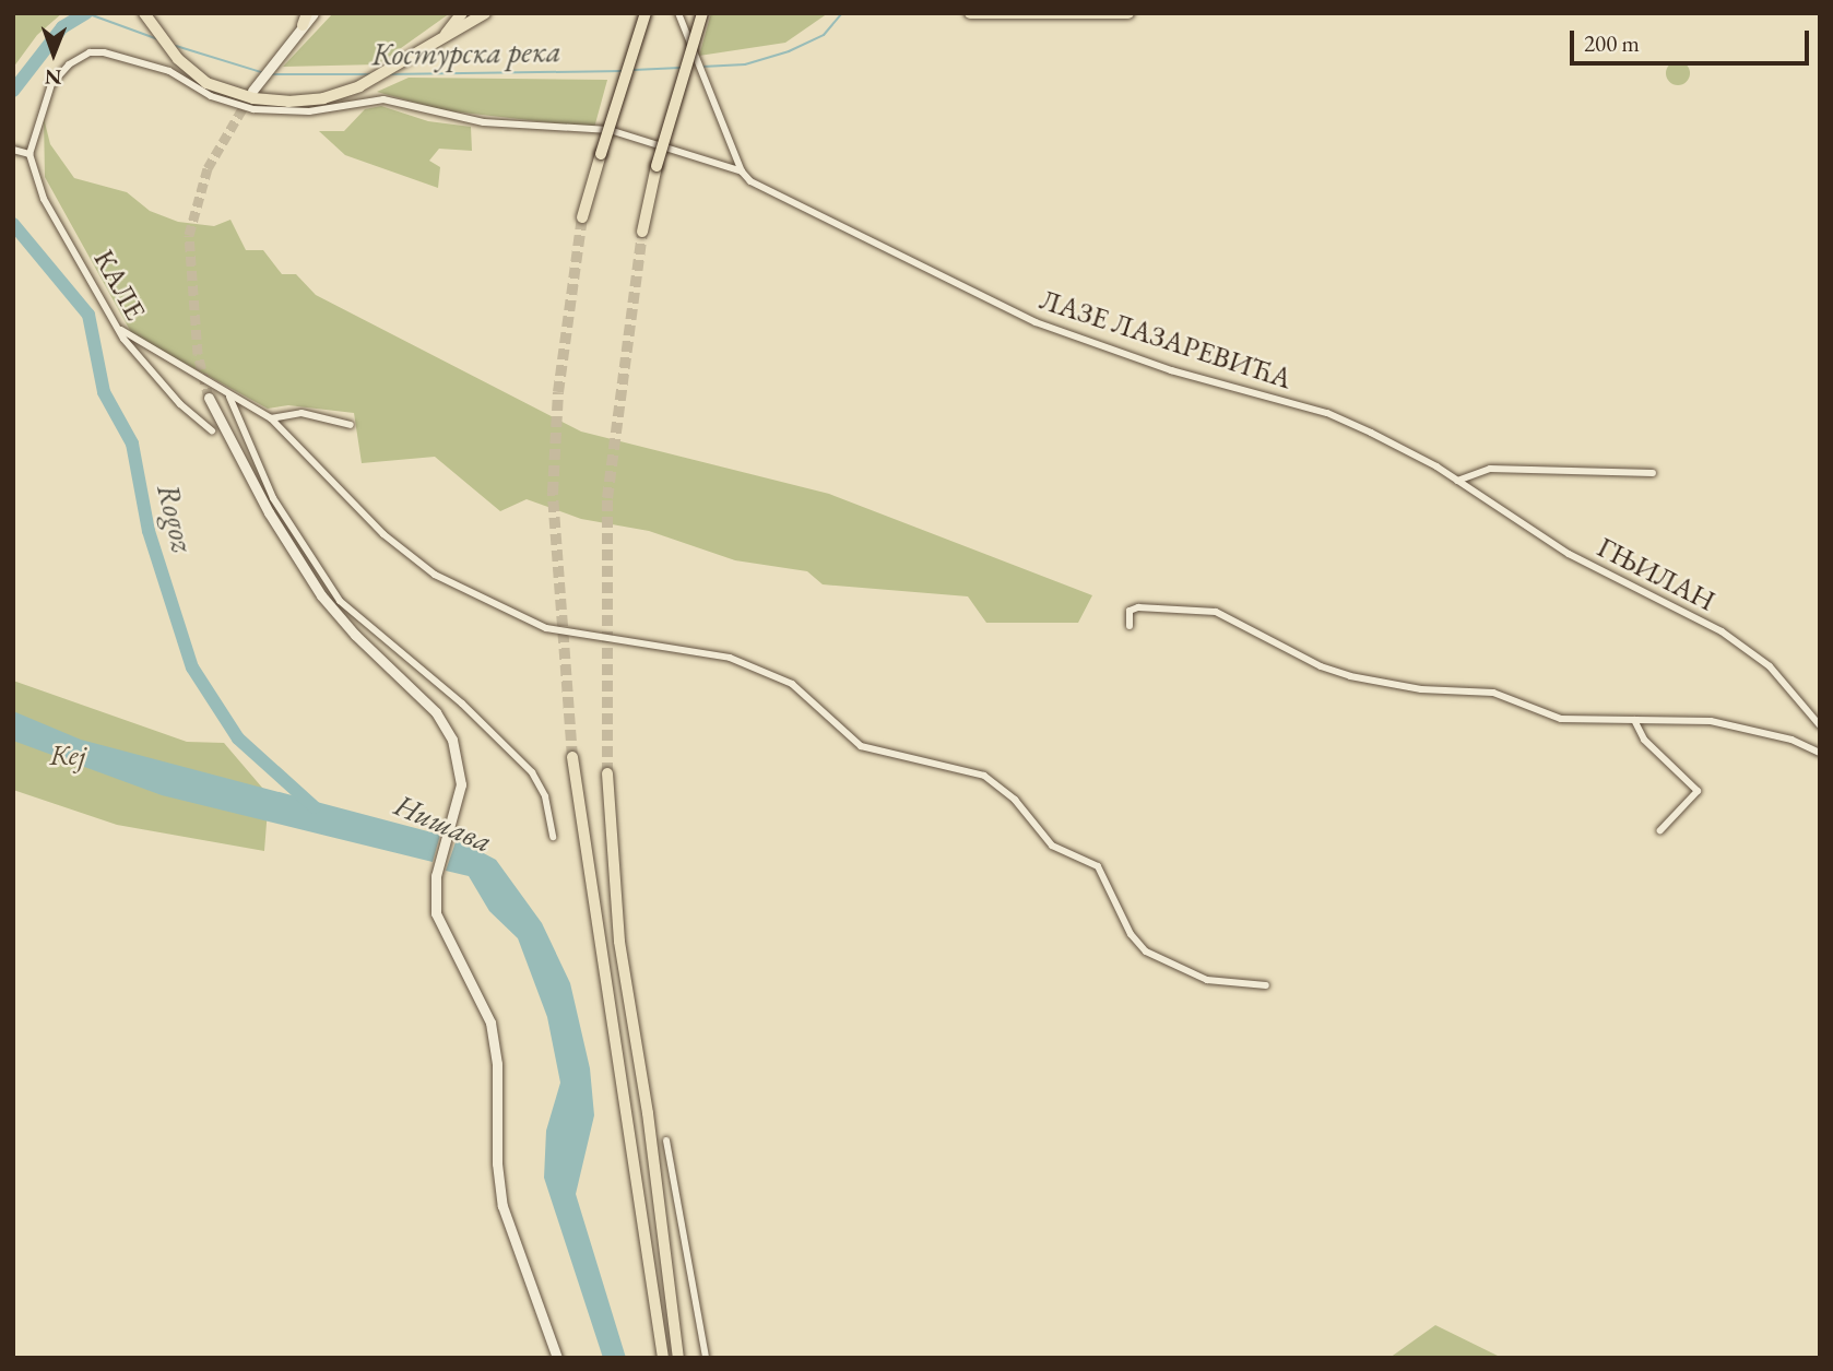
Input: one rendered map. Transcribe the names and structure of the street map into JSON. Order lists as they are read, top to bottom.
{
  "streets": {
    "street": ["КАЛЕ", "ЛАЗЕ ЛАЗАРЕВИЋА", "ГЊИЛАН"]
  },
  "crossings": [
    ["КАЛЕ", "ЛАЗЕ ЛАЗАРЕВИЋА"],
    ["ЛАЗЕ ЛАЗАРЕВИЋА", "ГЊИЛАН"]
  ],
  "water": ["Костурска река", "Rogoz", "Нишава"],
  "parks": ["Кеј"],
  "scale_bar": "200 m",
  "north": "bottom"
}
